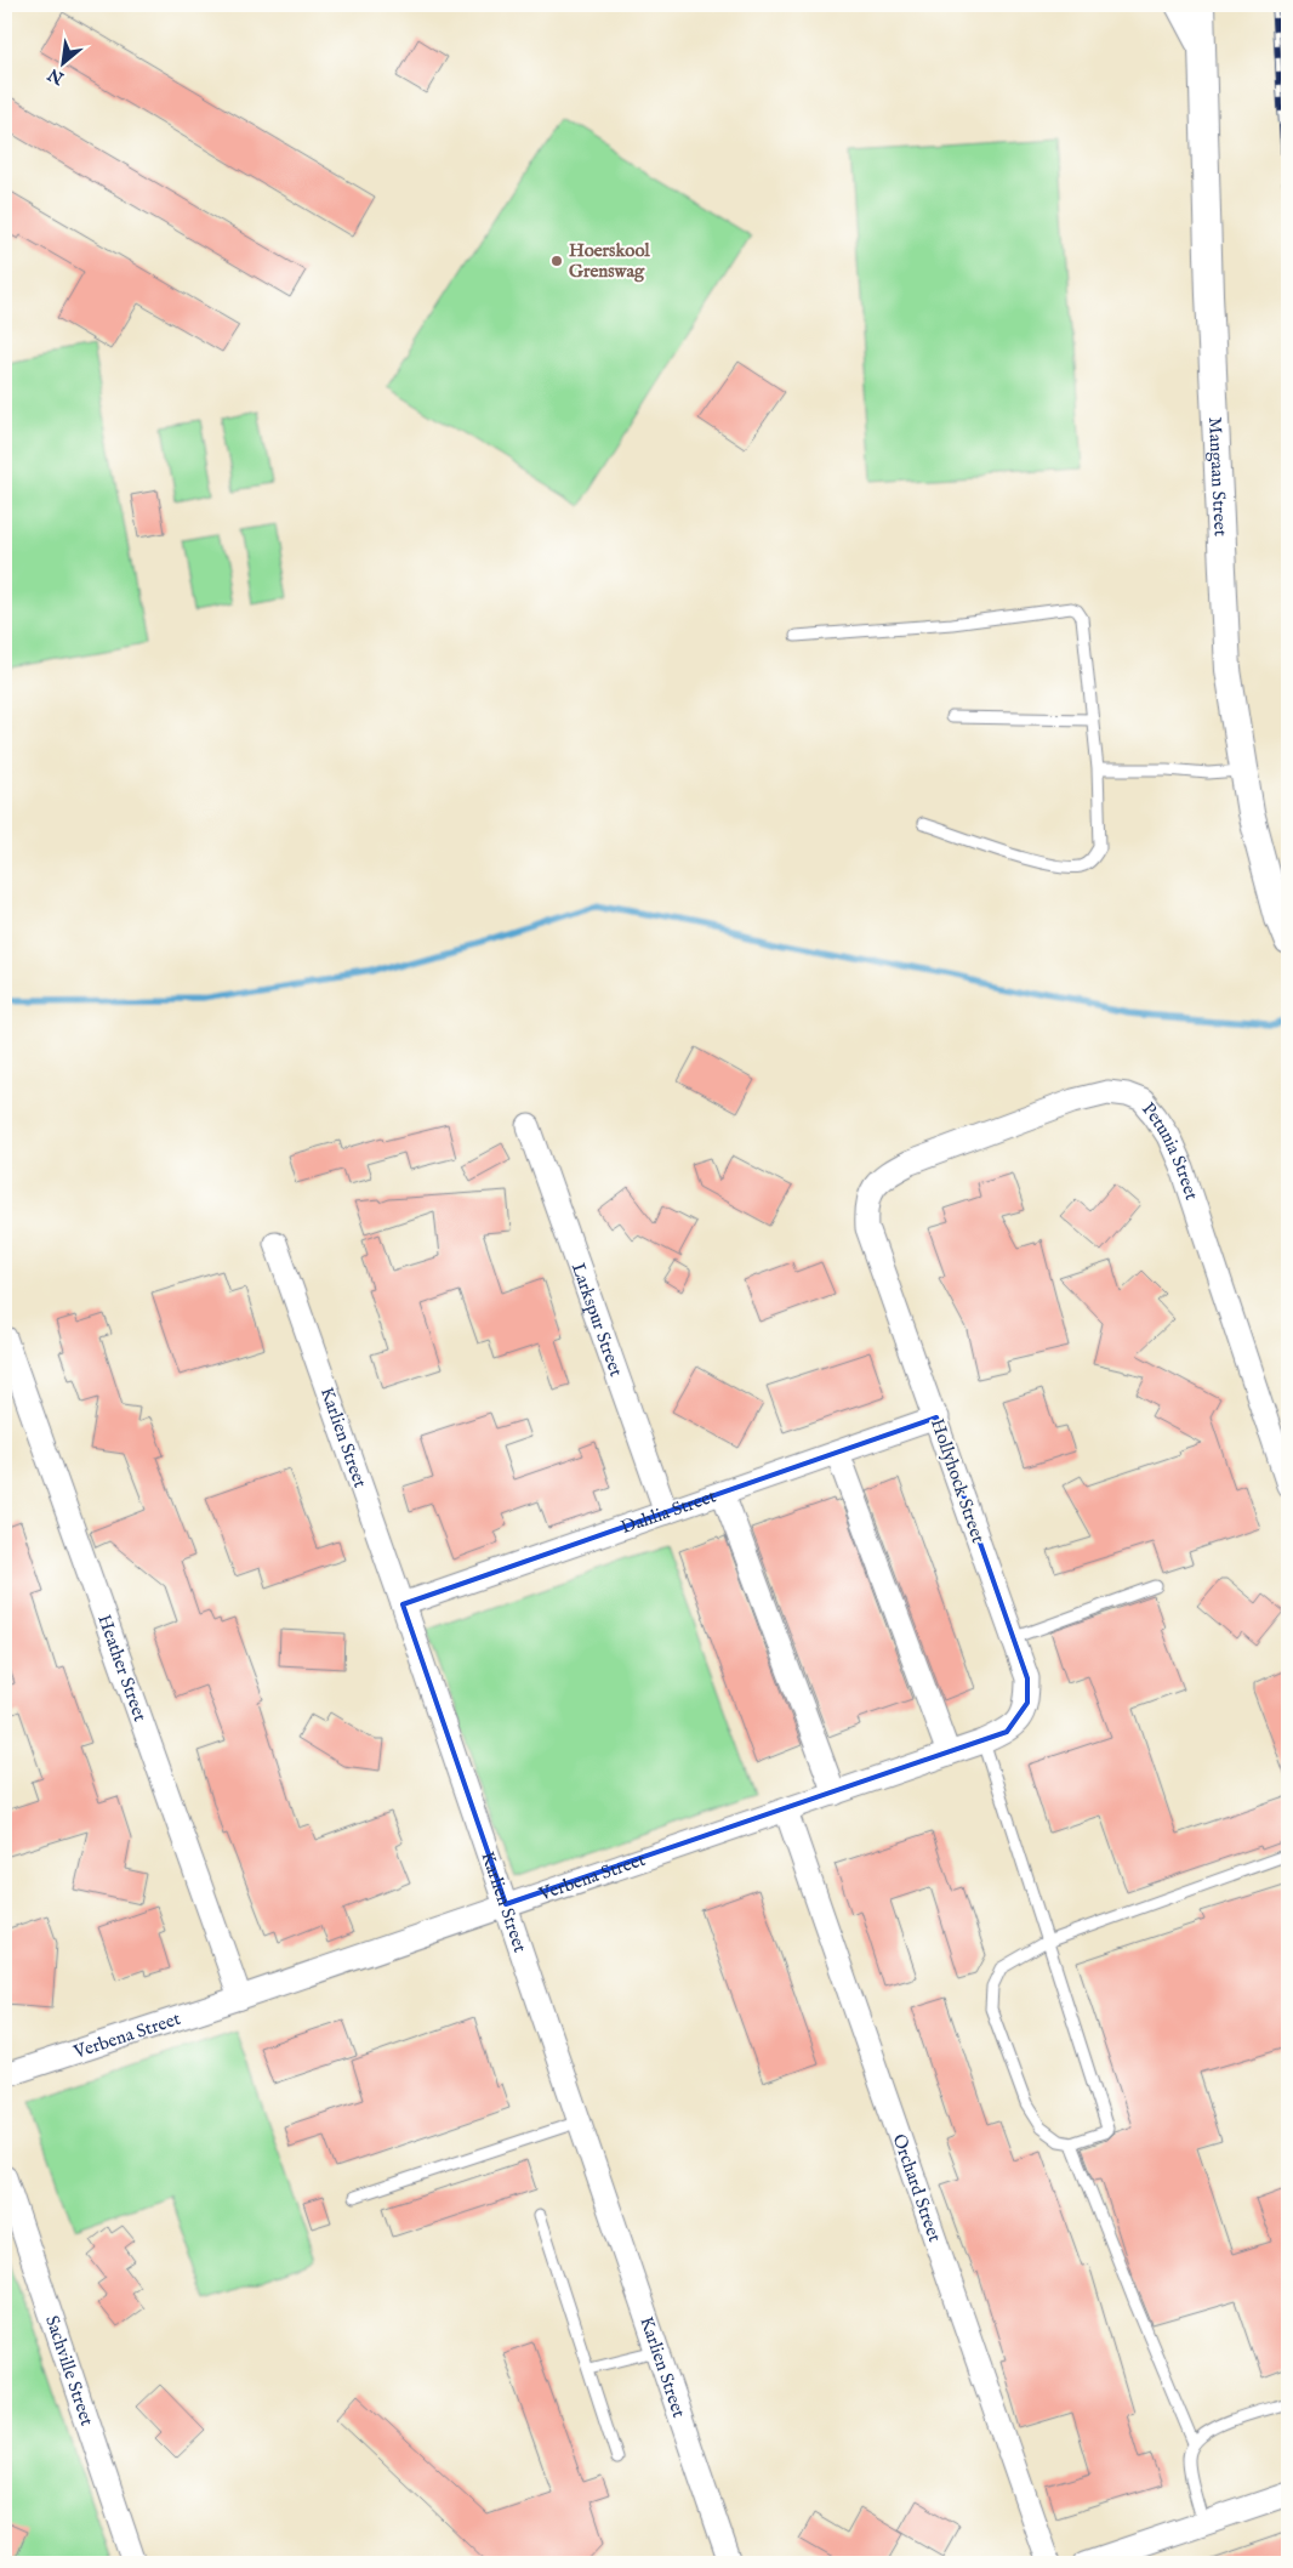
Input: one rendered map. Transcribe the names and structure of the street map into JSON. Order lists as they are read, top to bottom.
{
  "streets": {
    "street": [
      "Mangaan Street",
      "Petunia Street",
      "Larkspur Street",
      "Karlien Street",
      "Hollyhock Street",
      "Dahlia Street",
      "Heather Street",
      "Verbena Street",
      "Orchard Street",
      "Sachville Street"
    ]
  },
  "crossings": [
    ["Petunia Street", "Hollyhock Street"],
    ["Larkspur Street", "Dahlia Street"],
    ["Karlien Street", "Dahlia Street"],
    ["Karlien Street", "Verbena Street"],
    ["Hollyhock Street", "Dahlia Street"],
    ["Hollyhock Street", "Verbena Street"],
    ["Heather Street", "Verbena Street"],
    ["Verbena Street", "Orchard Street"]
  ],
  "places": ["Hoerskool Grenswag"],
  "north": "bottom left"
}
